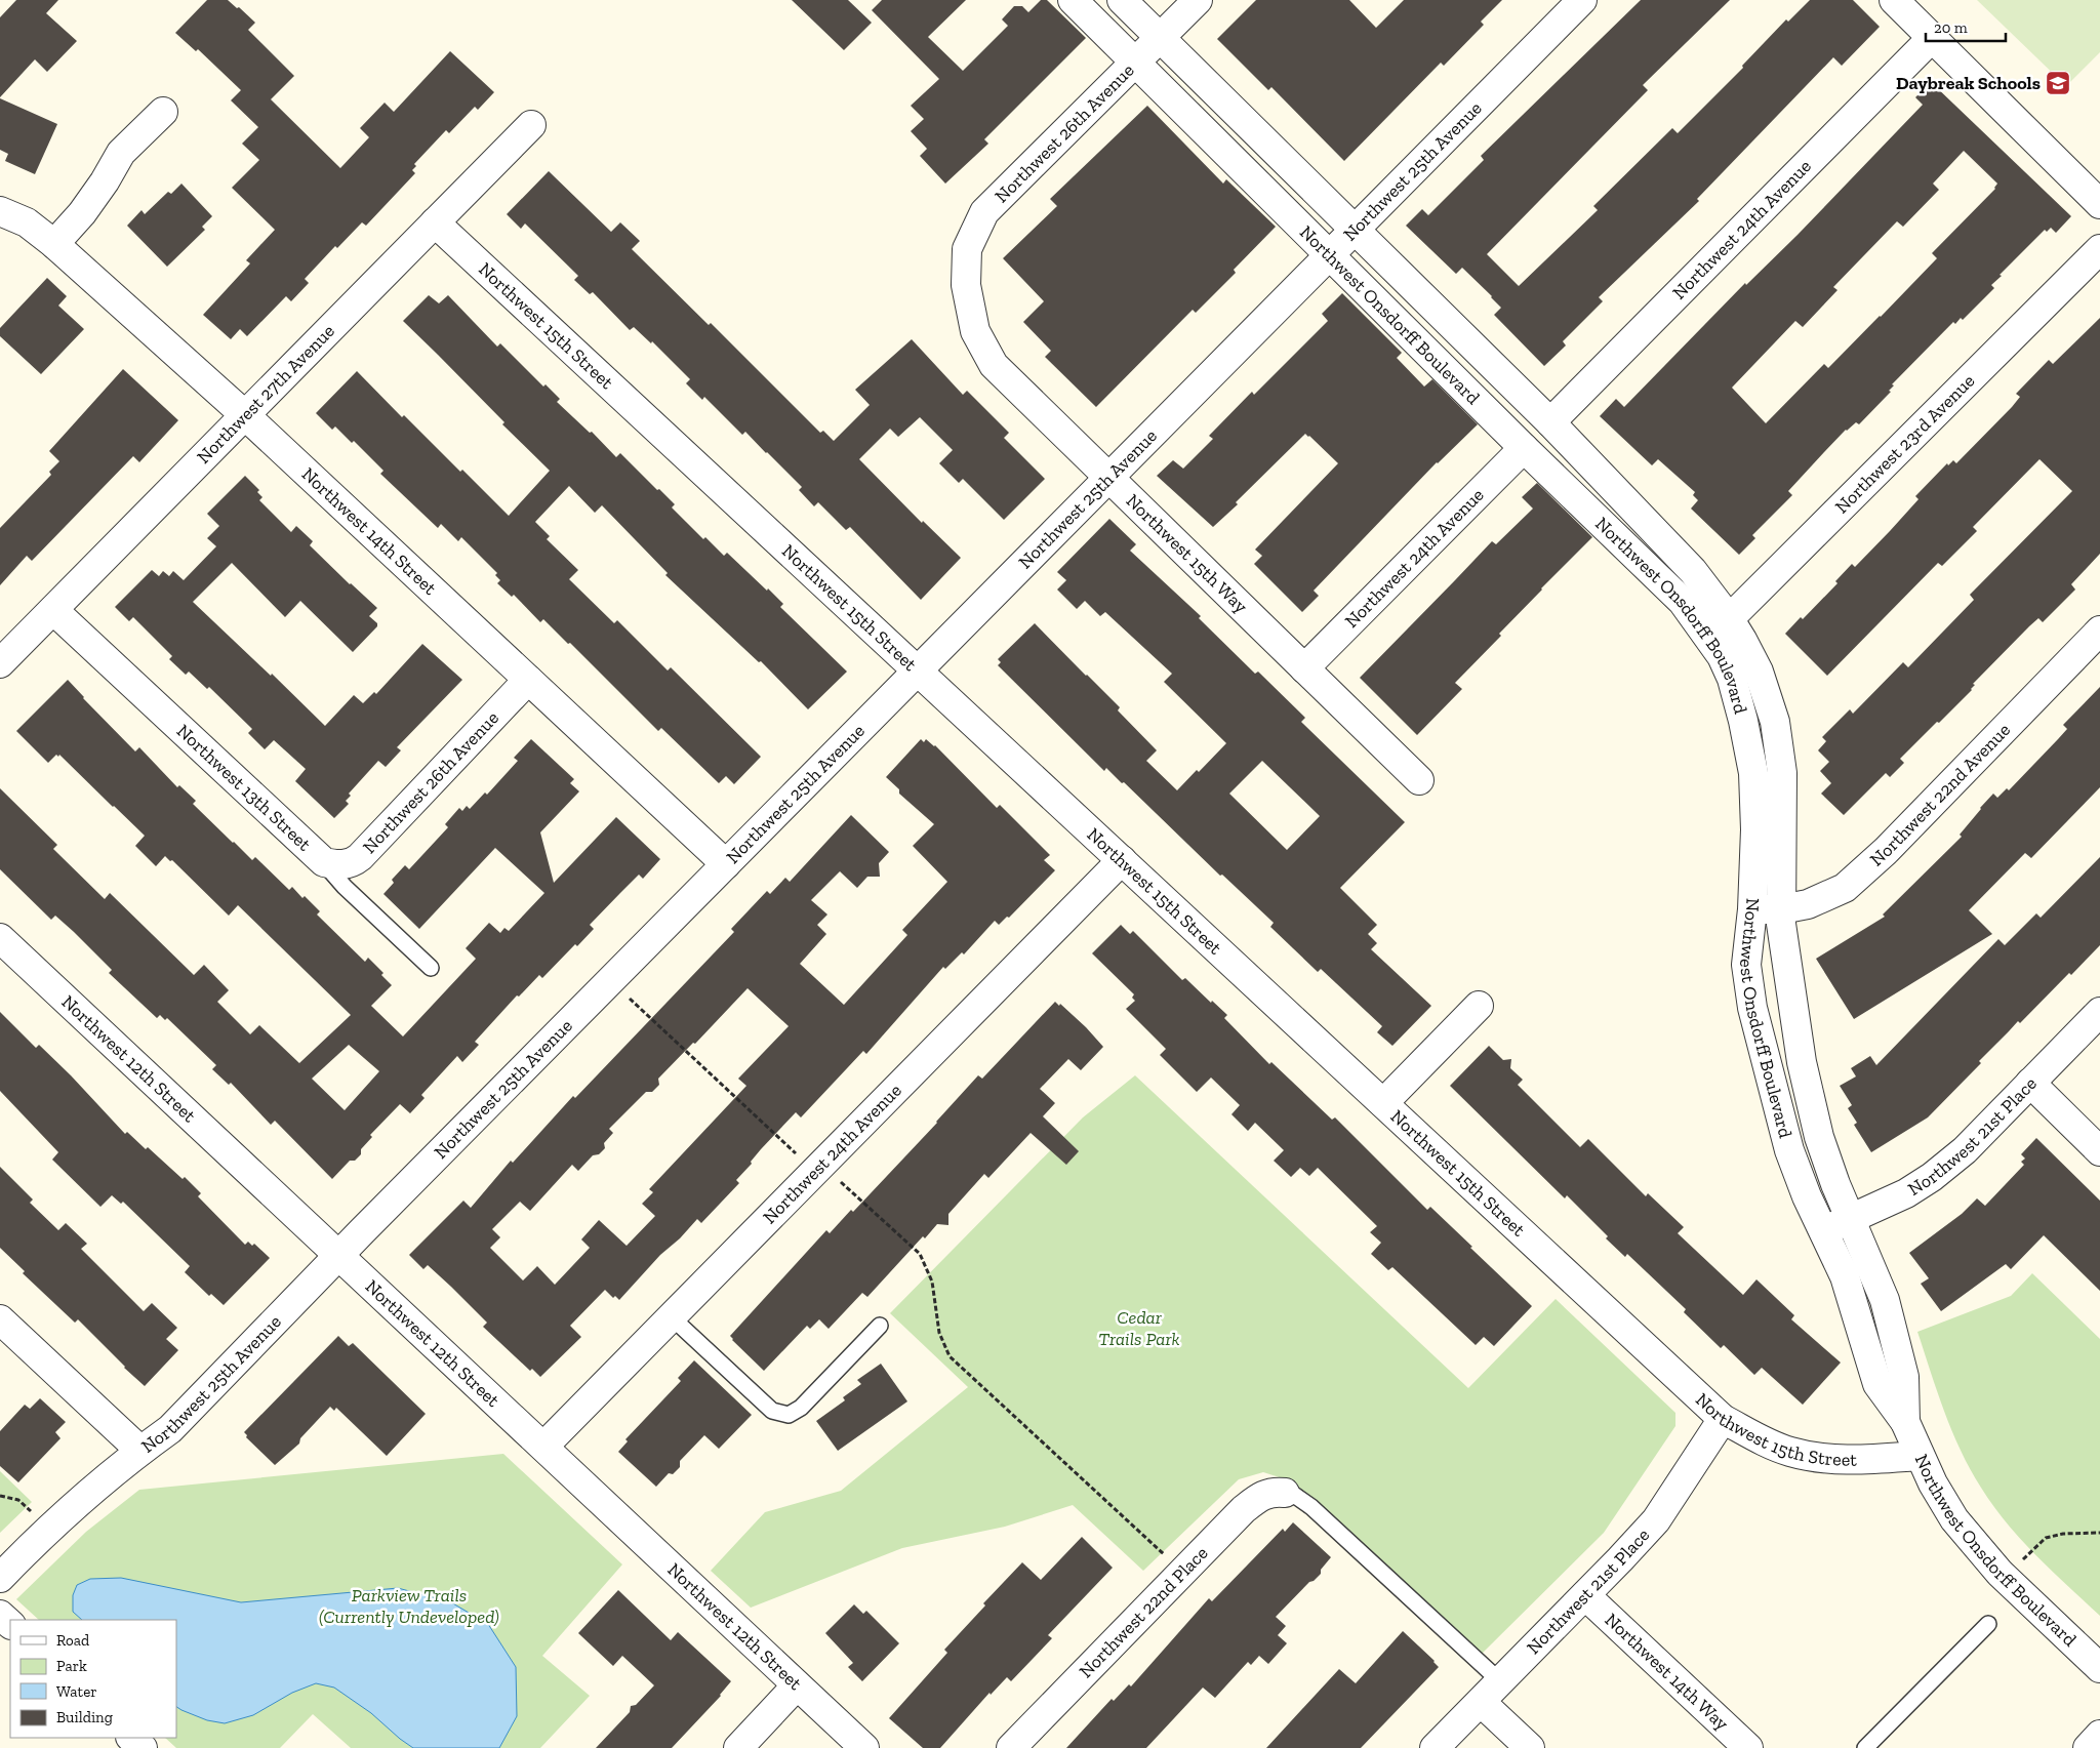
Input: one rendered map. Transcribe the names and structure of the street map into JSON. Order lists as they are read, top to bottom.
{
  "streets": {
    "street": [
      "Northwest 26th Avenue",
      "Northwest 25th Avenue",
      "Northwest 24th Avenue",
      "Northwest Onsdorff Boulevard",
      "Northwest 15th Street",
      "Northwest 27th Avenue",
      "Northwest 23rd Avenue",
      "Northwest 14th Street",
      "Northwest 15th Way",
      "Northwest 13th Street",
      "Northwest 22nd Avenue",
      "Northwest 12th Street",
      "Northwest 21st Place",
      "Northwest 22nd Place",
      "Northwest 14th Way"
    ]
  },
  "crossings": [
    ["Northwest 26th Avenue", "Northwest Onsdorff Boulevard"],
    ["Northwest 26th Avenue", "Northwest 14th Street"],
    ["Northwest 26th Avenue", "Northwest 15th Way"],
    ["Northwest 26th Avenue", "Northwest 13th Street"],
    ["Northwest 25th Avenue", "Northwest Onsdorff Boulevard"],
    ["Northwest 25th Avenue", "Northwest 15th Street"],
    ["Northwest 25th Avenue", "Northwest 14th Street"],
    ["Northwest 25th Avenue", "Northwest 15th Way"],
    ["Northwest 25th Avenue", "Northwest 12th Street"],
    ["Northwest 24th Avenue", "Northwest Onsdorff Boulevard"],
    ["Northwest 24th Avenue", "Northwest 15th Street"],
    ["Northwest 24th Avenue", "Northwest 15th Way"],
    ["Northwest 24th Avenue", "Northwest 12th Street"],
    ["Northwest Onsdorff Boulevard", "Northwest 15th Street"],
    ["Northwest Onsdorff Boulevard", "Northwest 23rd Avenue"],
    ["Northwest Onsdorff Boulevard", "Northwest 22nd Avenue"],
    ["Northwest Onsdorff Boulevard", "Northwest 21st Place"],
    ["Northwest 15th Street", "Northwest 27th Avenue"],
    ["Northwest 15th Street", "Northwest 21st Place"],
    ["Northwest 27th Avenue", "Northwest 14th Street"],
    ["Northwest 27th Avenue", "Northwest 13th Street"],
    ["Northwest 21st Place", "Northwest 14th Way"]
  ],
  "parks": ["Cedar Trails Park", "Parkview Trails (Currently Undeveloped)"],
  "places": {
    "school or university": ["Daybreak Schools"]
  },
  "legend": [
    "Road",
    "Park",
    "Water",
    "Building"
  ],
  "scale_bar": "20 m"
}
